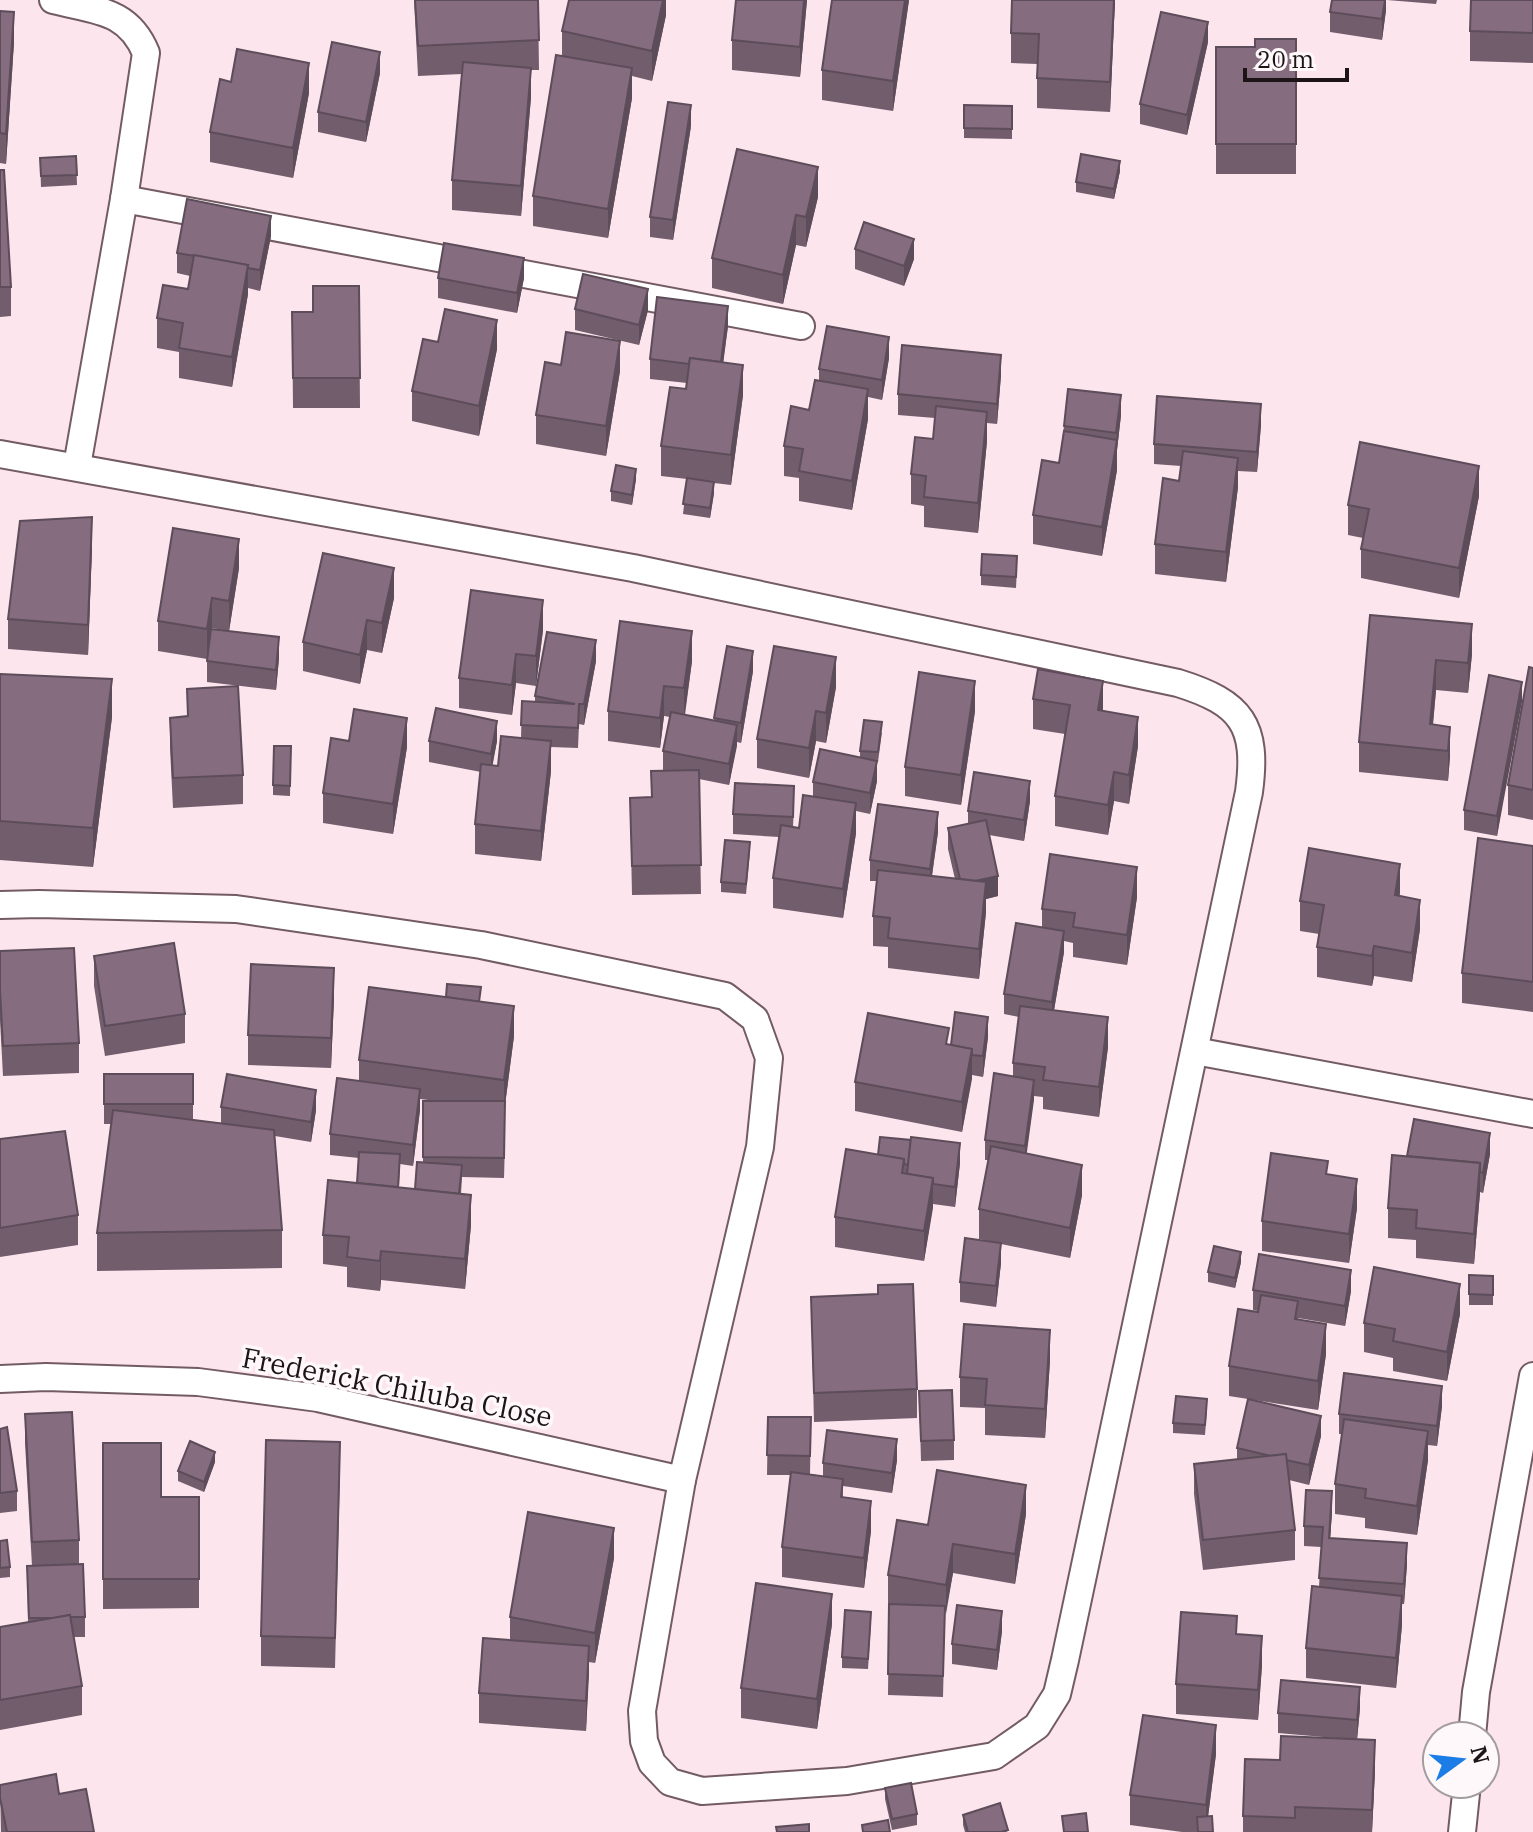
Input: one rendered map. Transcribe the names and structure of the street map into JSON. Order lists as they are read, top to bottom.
{
  "streets": {
    "street": ["Frederick Chiluba Close"]
  },
  "scale_bar": "20 m",
  "north": "right"
}
